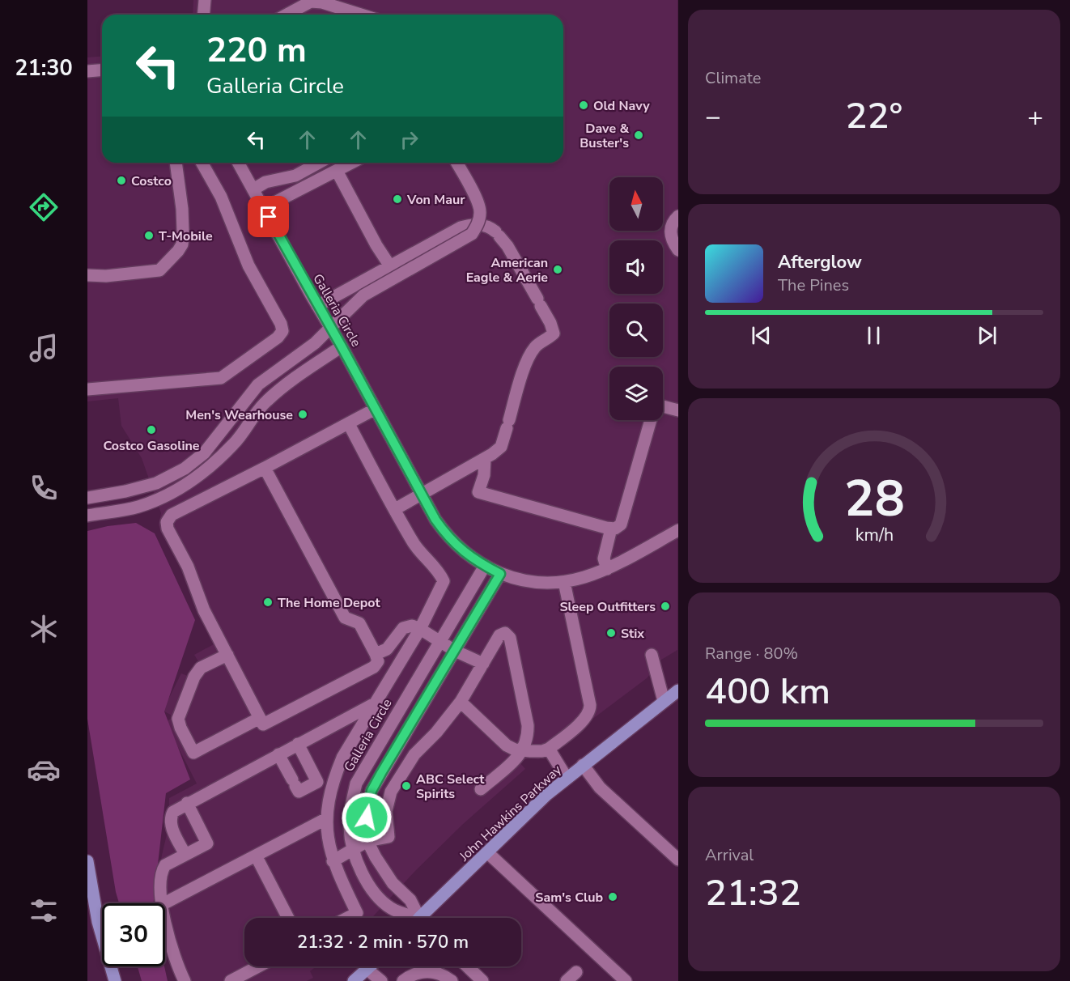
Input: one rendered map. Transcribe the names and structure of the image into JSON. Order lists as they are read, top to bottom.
{
  "streets": {
    "main road": ["John Hawkins Parkway"],
    "street": ["Galleria Circle"]
  },
  "places": [
    "Old Navy",
    "Dave & Buster's",
    "Costco",
    "Von Maur",
    "T-Mobile",
    "American Eagle & Aerie",
    "Men's Wearhouse",
    "Costco Gasoline",
    "The Home Depot",
    "Sleep Outfitters",
    "Stix",
    "ABC Select Spirits",
    "Sam's Club"
  ],
  "north": "top",
  "page": {
    "tabs": "21:30",
    "tile": [
      "Climate",
      ["Range · 80%", "400 km"],
      ["Arrival", "21:32"]
    ],
    "turn": ["220 m", "Galleria Circle"],
    "heat": ["−", "22°", "+"],
    "song": ["Afterglow", "The Pines"],
    "limit": "30",
    "trip": "21:32 · 2 min · 570 m",
    "gauge": ["28", "km/h"]
  }
}
